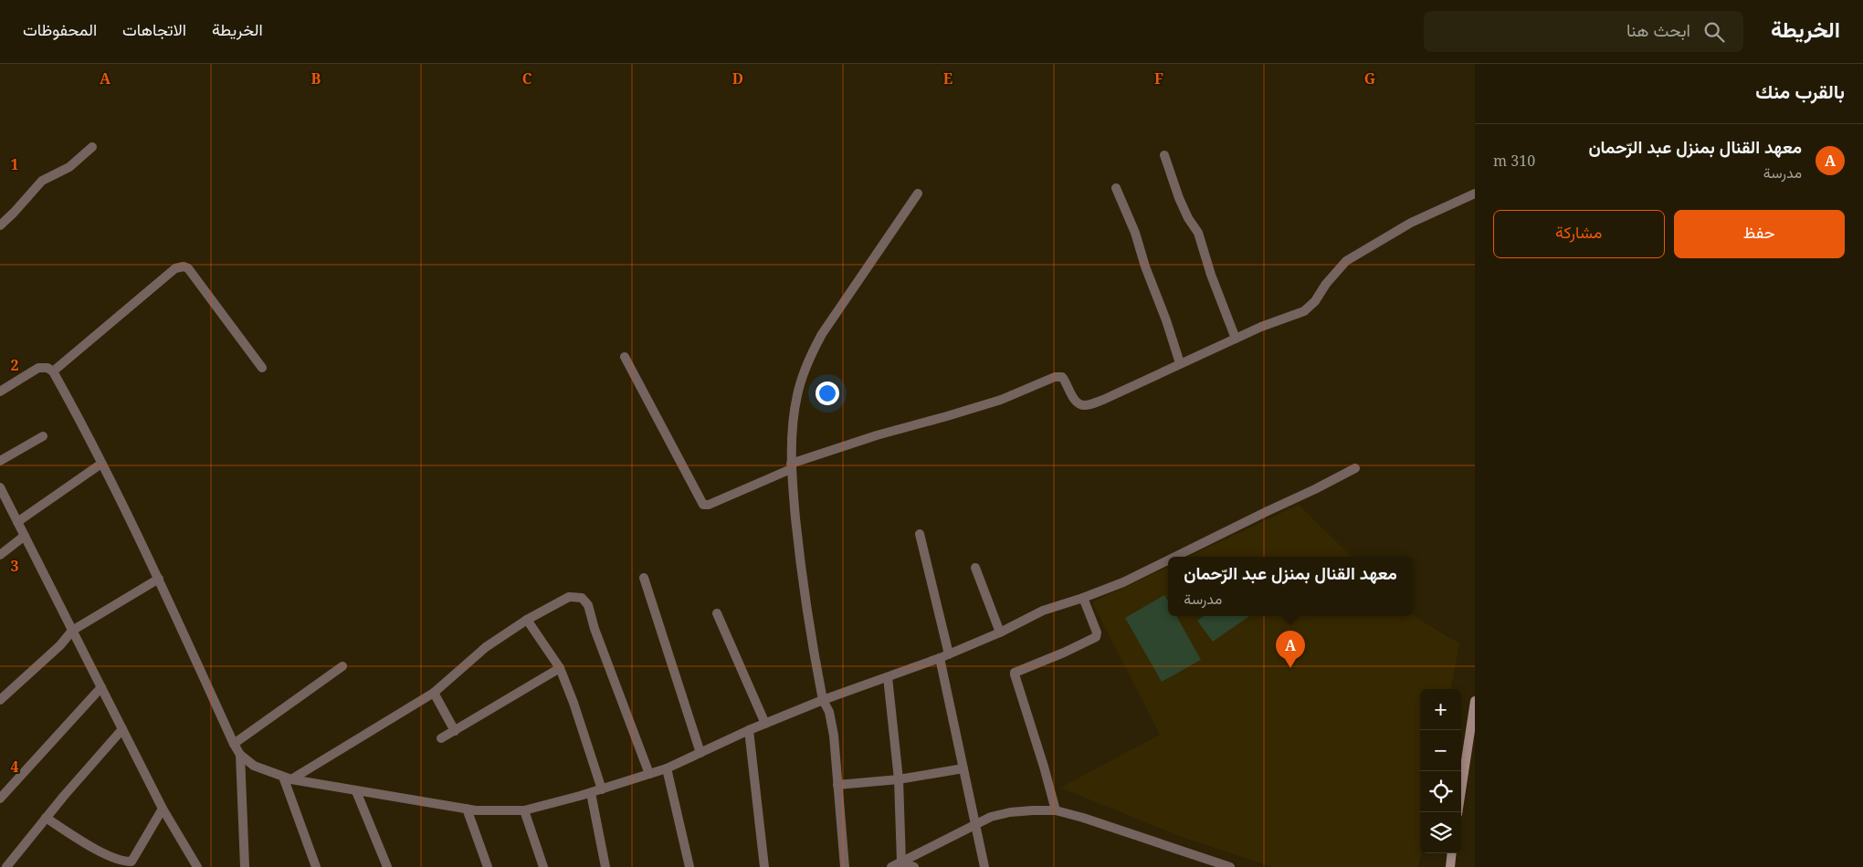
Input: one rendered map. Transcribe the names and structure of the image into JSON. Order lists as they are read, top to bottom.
{
  "page": {
    "header": "الخريطة",
    "search": "ابحث هنا",
    "nav": ["الخريطة", "الاتجاهات", "المحفوظات"],
    "heading": "بالقرب منك",
    "list": [
      {
        "mark": "A",
        "name": "معهد القنال بمنزل عبد الرّحمان",
        "note": "مدرسة",
        "value": "310 m"
      }
    ],
    "buttons": ["حفظ", "مشاركة"],
    "popup": ["معهد القنال بمنزل عبد الرّحمان", "مدرسة"],
    "pins": "A",
    "map_buttons": ["+", "−"]
  },
  "grid": {
    "columns": [
      "A",
      "B",
      "C",
      "D",
      "E",
      "F",
      "G"
    ],
    "rows": [
      "1",
      "2",
      "3",
      "4"
    ]
  }
}
